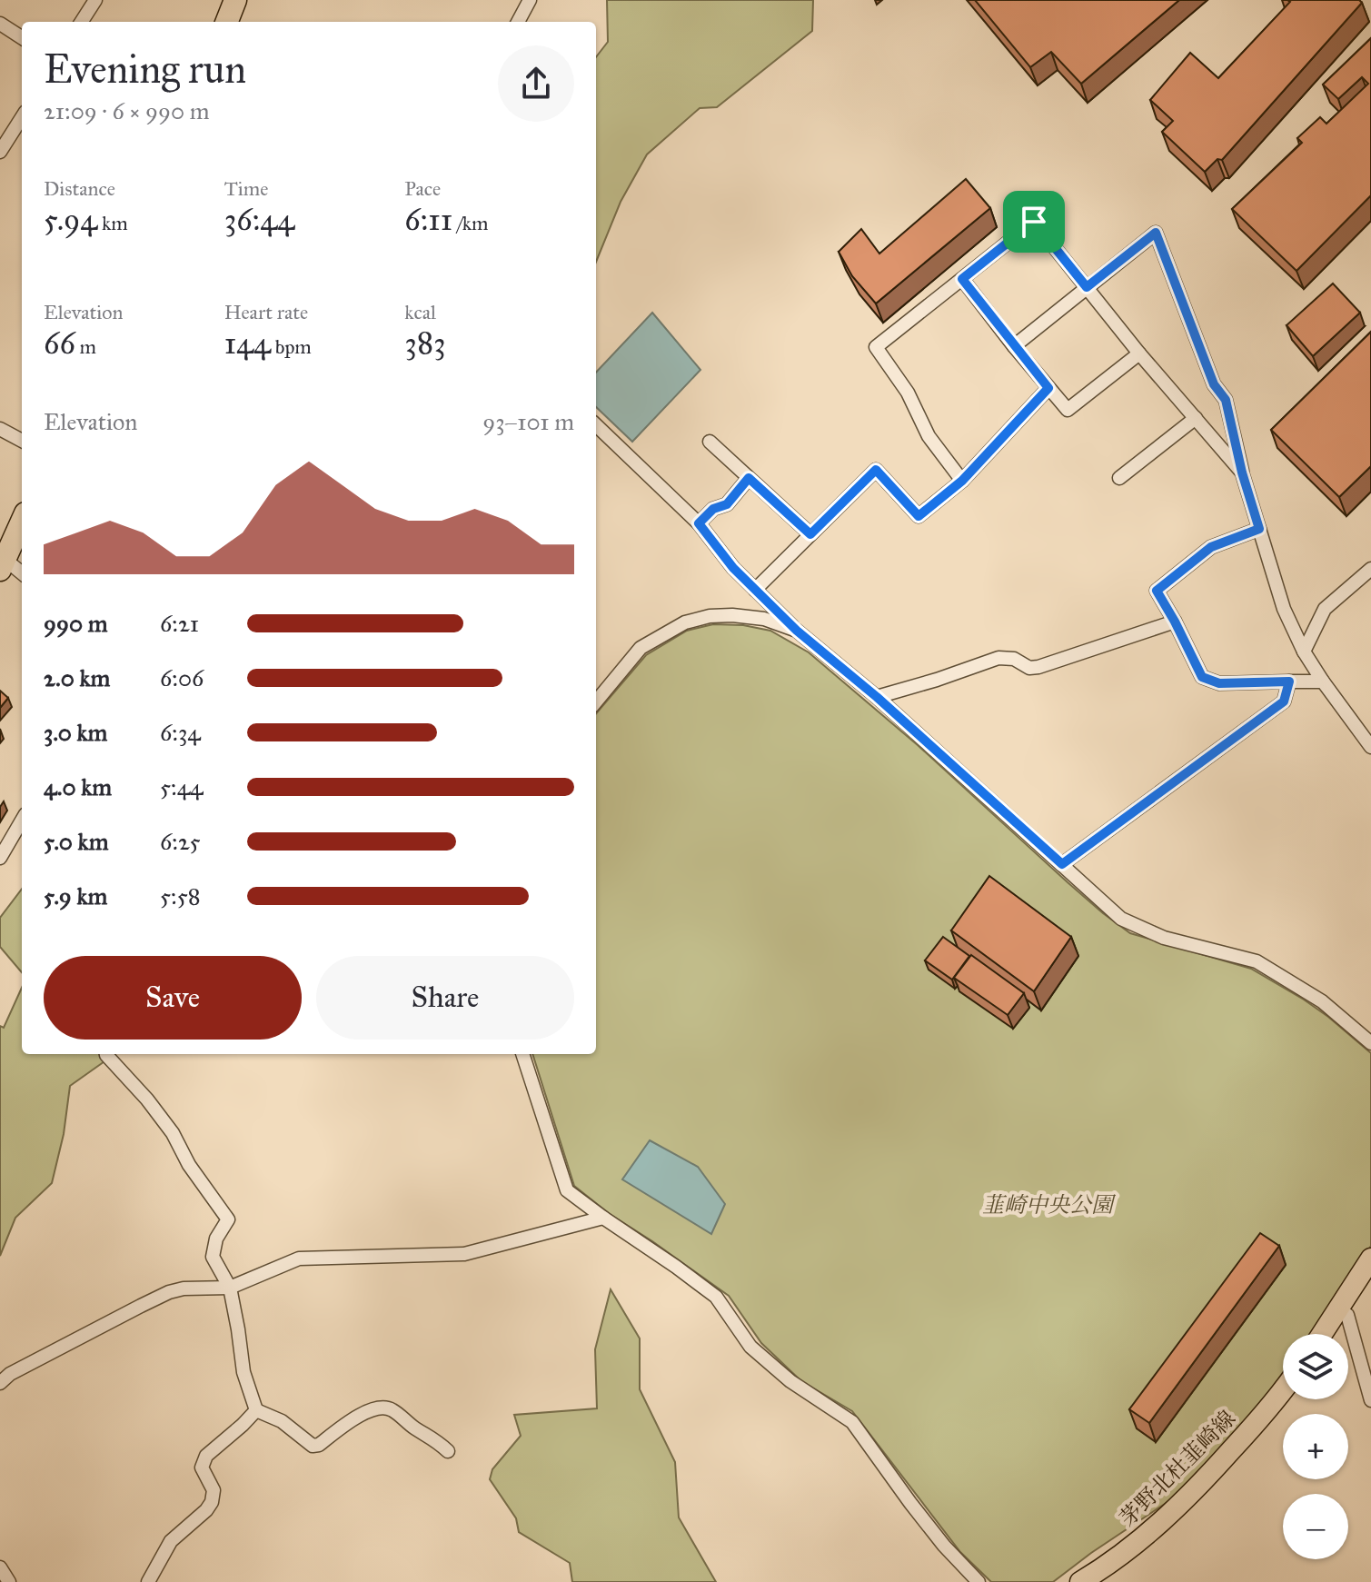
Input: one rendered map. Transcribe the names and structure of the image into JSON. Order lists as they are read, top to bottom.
{
  "streets": {
    "main road": ["茅野北杜韮崎線"]
  },
  "parks": ["韮崎中央公園"],
  "page": {
    "heading": ["Evening run", "21:09 · 6 × 990 m"],
    "stats": [
      ["Distance", "5.94 km"],
      ["Time", "36:44"],
      ["Pace", "6:11 /km"],
      ["Elevation", "66 m"],
      ["Heart rate", "144 bpm"],
      ["kcal", "383"]
    ],
    "chart": ["Elevation", "93–101 m"],
    "list": [
      {
        "name": "990 m",
        "note": "6:21"
      },
      {
        "name": "2.0 km",
        "note": "6:06"
      },
      {
        "name": "3.0 km",
        "note": "6:34"
      },
      {
        "name": "4.0 km",
        "note": "5:44"
      },
      {
        "name": "5.0 km",
        "note": "6:25"
      },
      {
        "name": "5.9 km",
        "note": "5:58"
      }
    ],
    "buttons": ["Save", "Share"],
    "map_buttons": ["+", "−"]
  }
}
